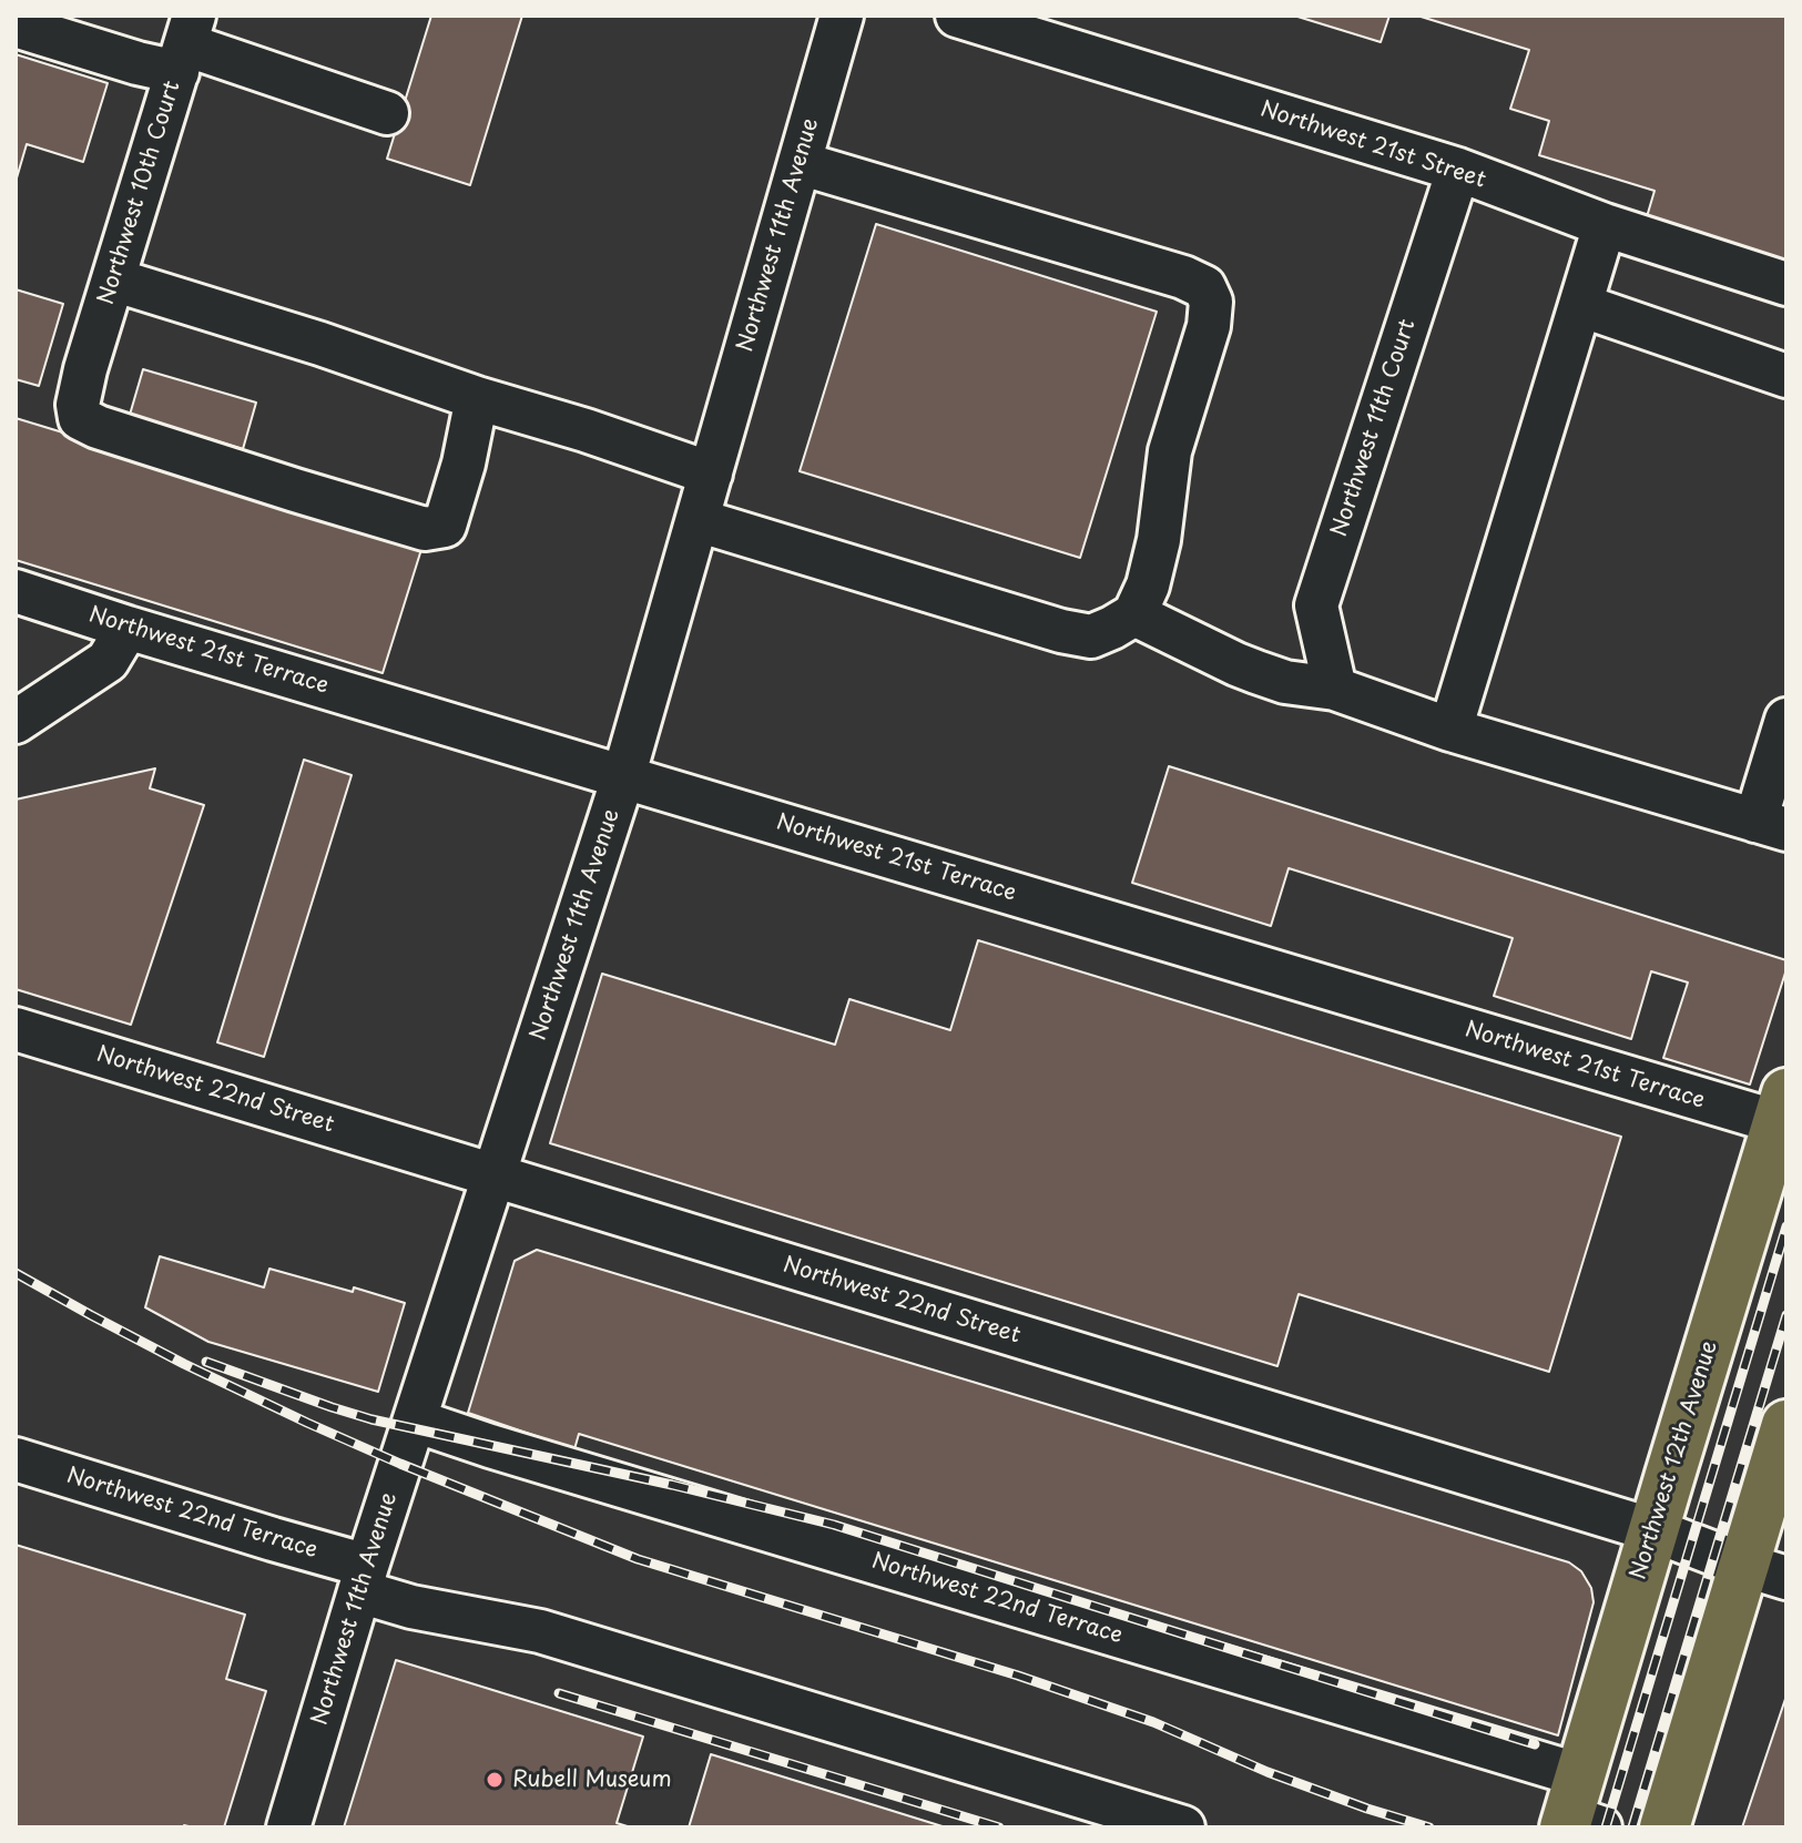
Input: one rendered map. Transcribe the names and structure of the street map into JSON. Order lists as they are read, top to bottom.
{
  "streets": {
    "main road": ["Northwest 12th Avenue"],
    "street": [
      "Northwest 21st Street",
      "Northwest 10th Court",
      "Northwest 11th Avenue",
      "Northwest 11th Court",
      "Northwest 21st Terrace",
      "Northwest 22nd Street",
      "Northwest 22nd Terrace"
    ]
  },
  "crossings": [
    ["Northwest 21st Street", "Northwest 11th Court"],
    ["Northwest 11th Avenue", "Northwest 21st Terrace"],
    ["Northwest 11th Avenue", "Northwest 22nd Street"],
    ["Northwest 11th Avenue", "Northwest 22nd Terrace"],
    ["Northwest 21st Terrace", "Northwest 12th Avenue"],
    ["Northwest 22nd Street", "Northwest 12th Avenue"],
    ["Northwest 12th Avenue", "Northwest 22nd Terrace"]
  ],
  "places": ["Rubell Museum"]
}
